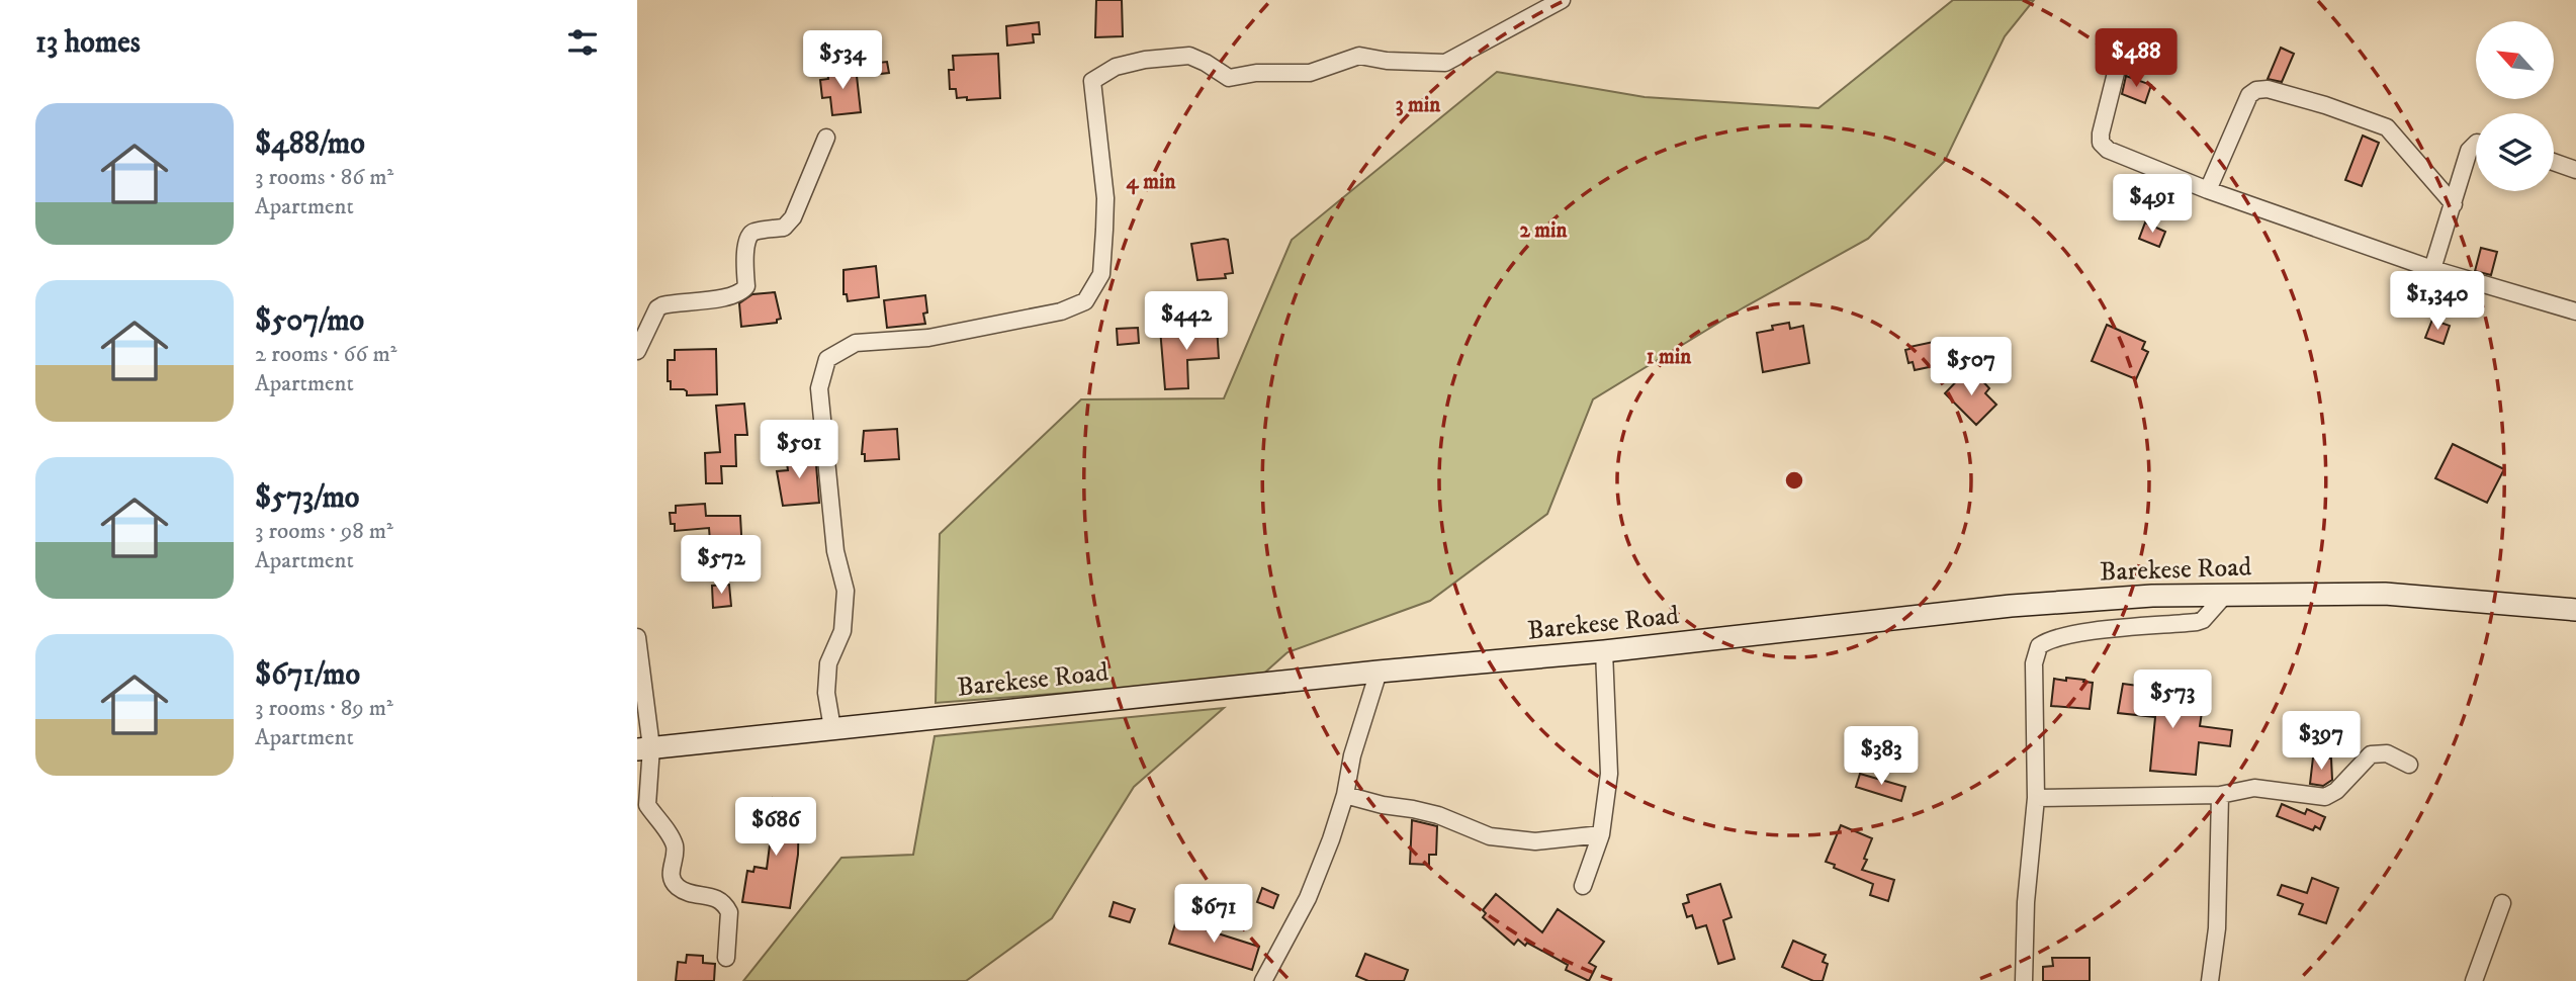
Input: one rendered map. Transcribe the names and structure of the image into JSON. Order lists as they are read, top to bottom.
{
  "streets": {
    "main road": ["Barekese Road"]
  },
  "north": "top left",
  "page": {
    "heading": "13 homes",
    "price": [
      "$488",
      "$534",
      "$491",
      "$1,340",
      "$442",
      "$507",
      "$501",
      "$572",
      "$573",
      "$397",
      "$383",
      "$686",
      "$671"
    ],
    "list": [
      {
        "name": "$488/mo",
        "note": "3 rooms · 86 m² · Apartment"
      },
      {
        "name": "$507/mo",
        "note": "2 rooms · 66 m² · Apartment"
      },
      {
        "name": "$573/mo",
        "note": "3 rooms · 98 m² · Apartment"
      },
      {
        "name": "$671/mo",
        "note": "3 rooms · 89 m² · Apartment"
      }
    ]
  },
  "rings": [
    "3 min",
    "4 min",
    "2 min",
    "1 min"
  ]
}
